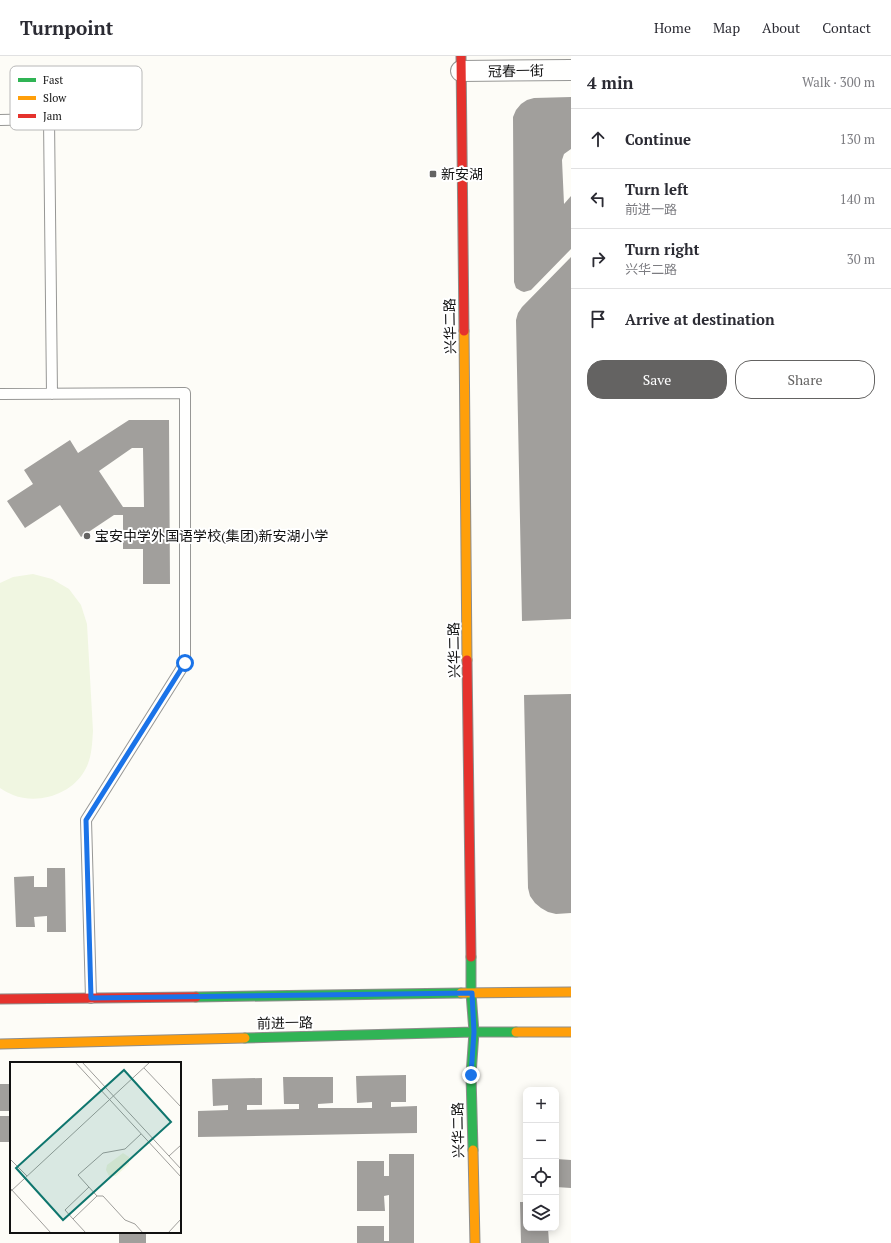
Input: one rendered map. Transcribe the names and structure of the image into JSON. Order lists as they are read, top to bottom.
{
  "streets": {
    "main road": ["兴华二路", "前进一路"],
    "street": ["冠春一街"]
  },
  "crossings": [
    ["冠春一街", "兴华二路"],
    ["兴华二路", "前进一路"]
  ],
  "places": {
    "transit": ["新安湖"],
    "other": ["宝安中学外国语学校(集团)新安湖小学"]
  },
  "legend": ["Fast", "Slow", "Jam"],
  "page": {
    "header": "Turnpoint",
    "nav": [
      "Home",
      "Map",
      "About",
      "Contact"
    ],
    "heading": ["4 min", "Walk · 300 m"],
    "list": [
      ["Continue", "130 m"],
      ["Turn left", "前进一路", "140 m"],
      ["Turn right", "兴华二路", "30 m"],
      "Arrive at destination"
    ],
    "buttons": ["Save", "Share"],
    "map_buttons": ["+", "−"]
  }
}
